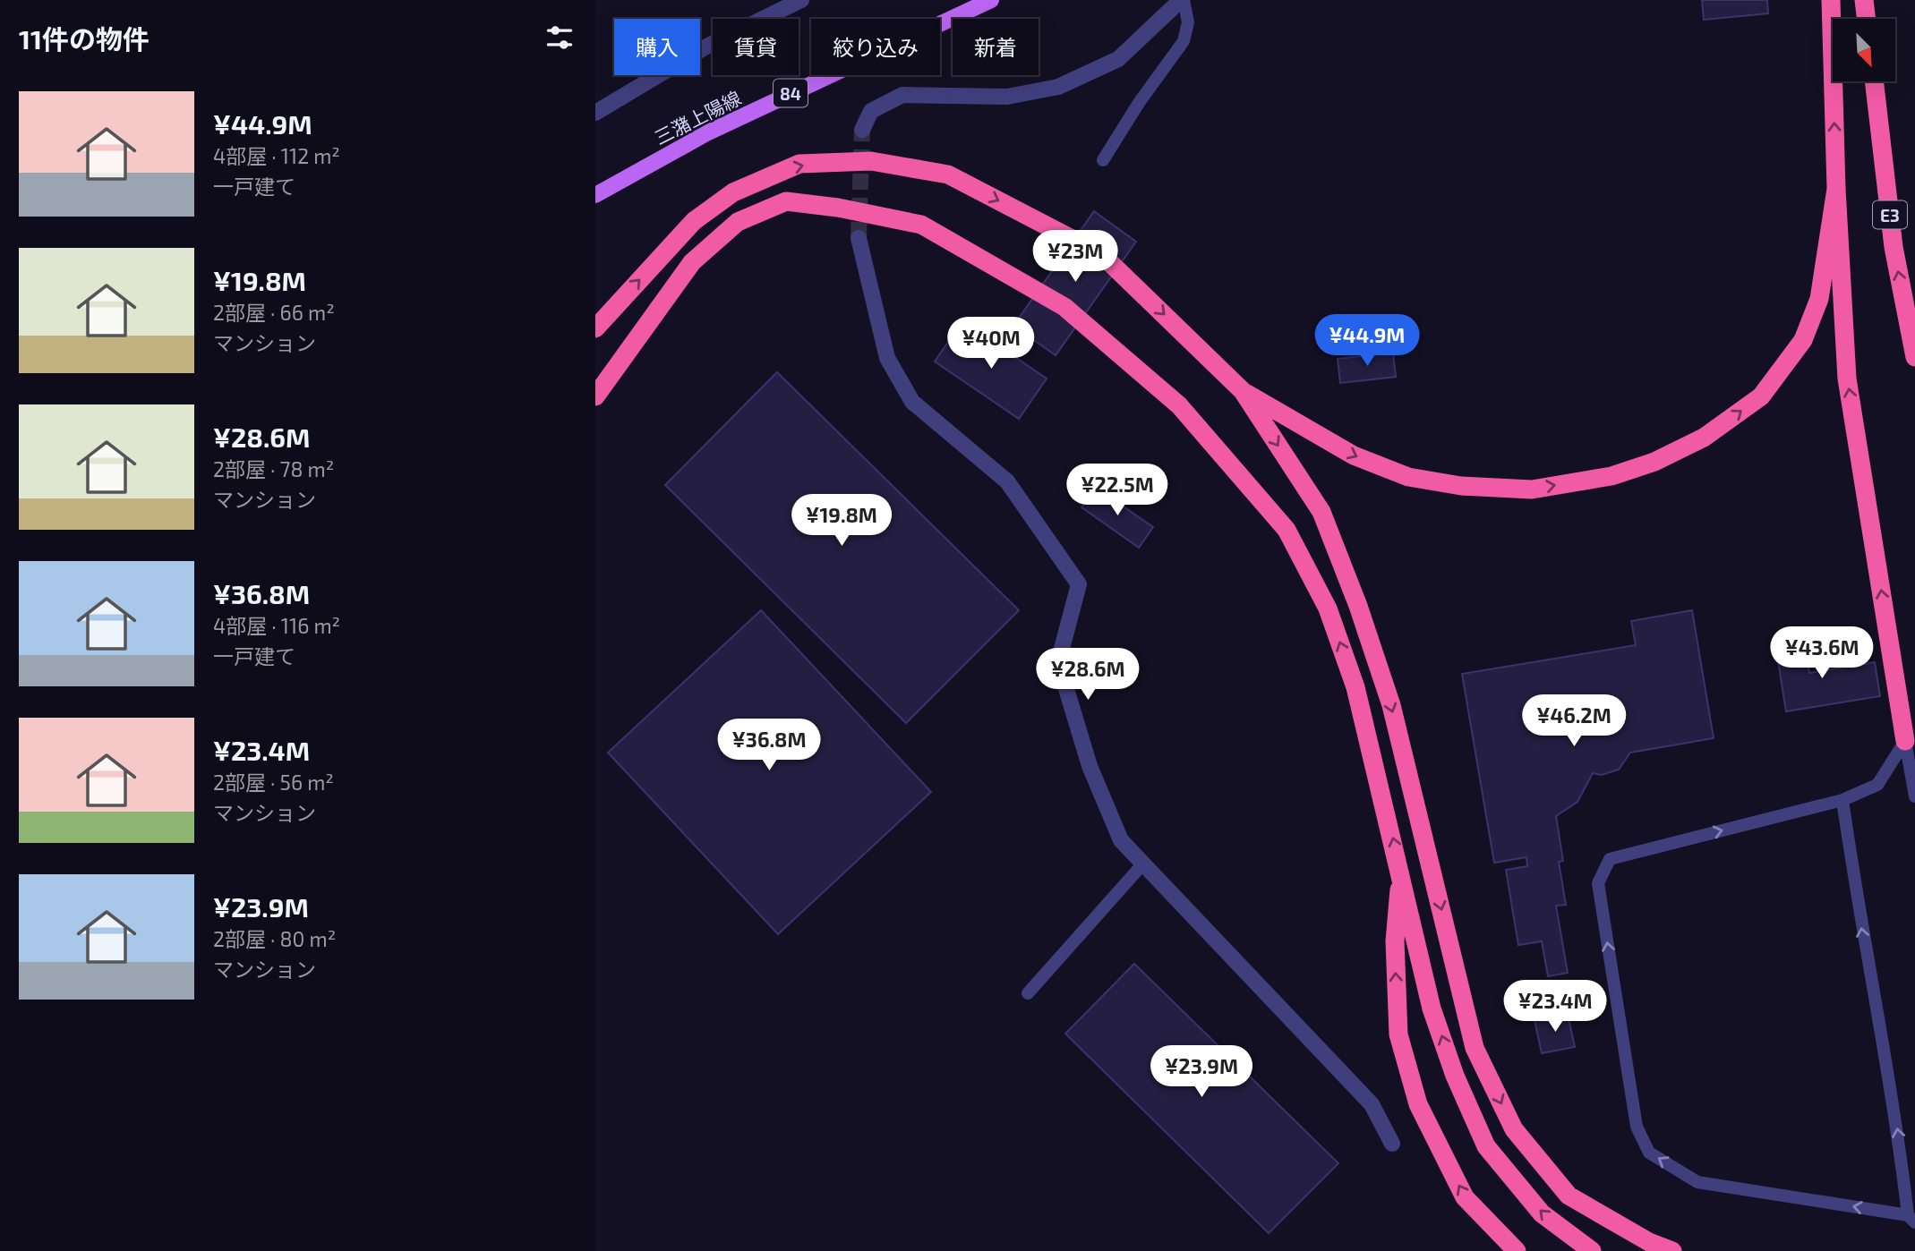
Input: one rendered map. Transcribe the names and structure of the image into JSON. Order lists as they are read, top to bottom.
{
  "streets": {
    "highway": ["E3"],
    "main road": ["84", "三潴上陽線"]
  },
  "north": "bottom right",
  "page": {
    "heading": "11件の物件",
    "chip": [
      "購入",
      "賃貸",
      "絞り込み",
      "新着"
    ],
    "list": [
      {
        "name": "¥44.9M",
        "note": "4部屋 · 112 m² · 一戸建て"
      },
      {
        "name": "¥19.8M",
        "note": "2部屋 · 66 m² · マンション"
      },
      {
        "name": "¥28.6M",
        "note": "2部屋 · 78 m² · マンション"
      },
      {
        "name": "¥36.8M",
        "note": "4部屋 · 116 m² · 一戸建て"
      },
      {
        "name": "¥23.4M",
        "note": "2部屋 · 56 m² · マンション"
      },
      {
        "name": "¥23.9M",
        "note": "2部屋 · 80 m² · マンション"
      }
    ],
    "price": [
      "¥23M",
      "¥44.9M",
      "¥40M",
      "¥22.5M",
      "¥19.8M",
      "¥43.6M",
      "¥28.6M",
      "¥46.2M",
      "¥36.8M",
      "¥23.4M",
      "¥23.9M"
    ]
  }
}
